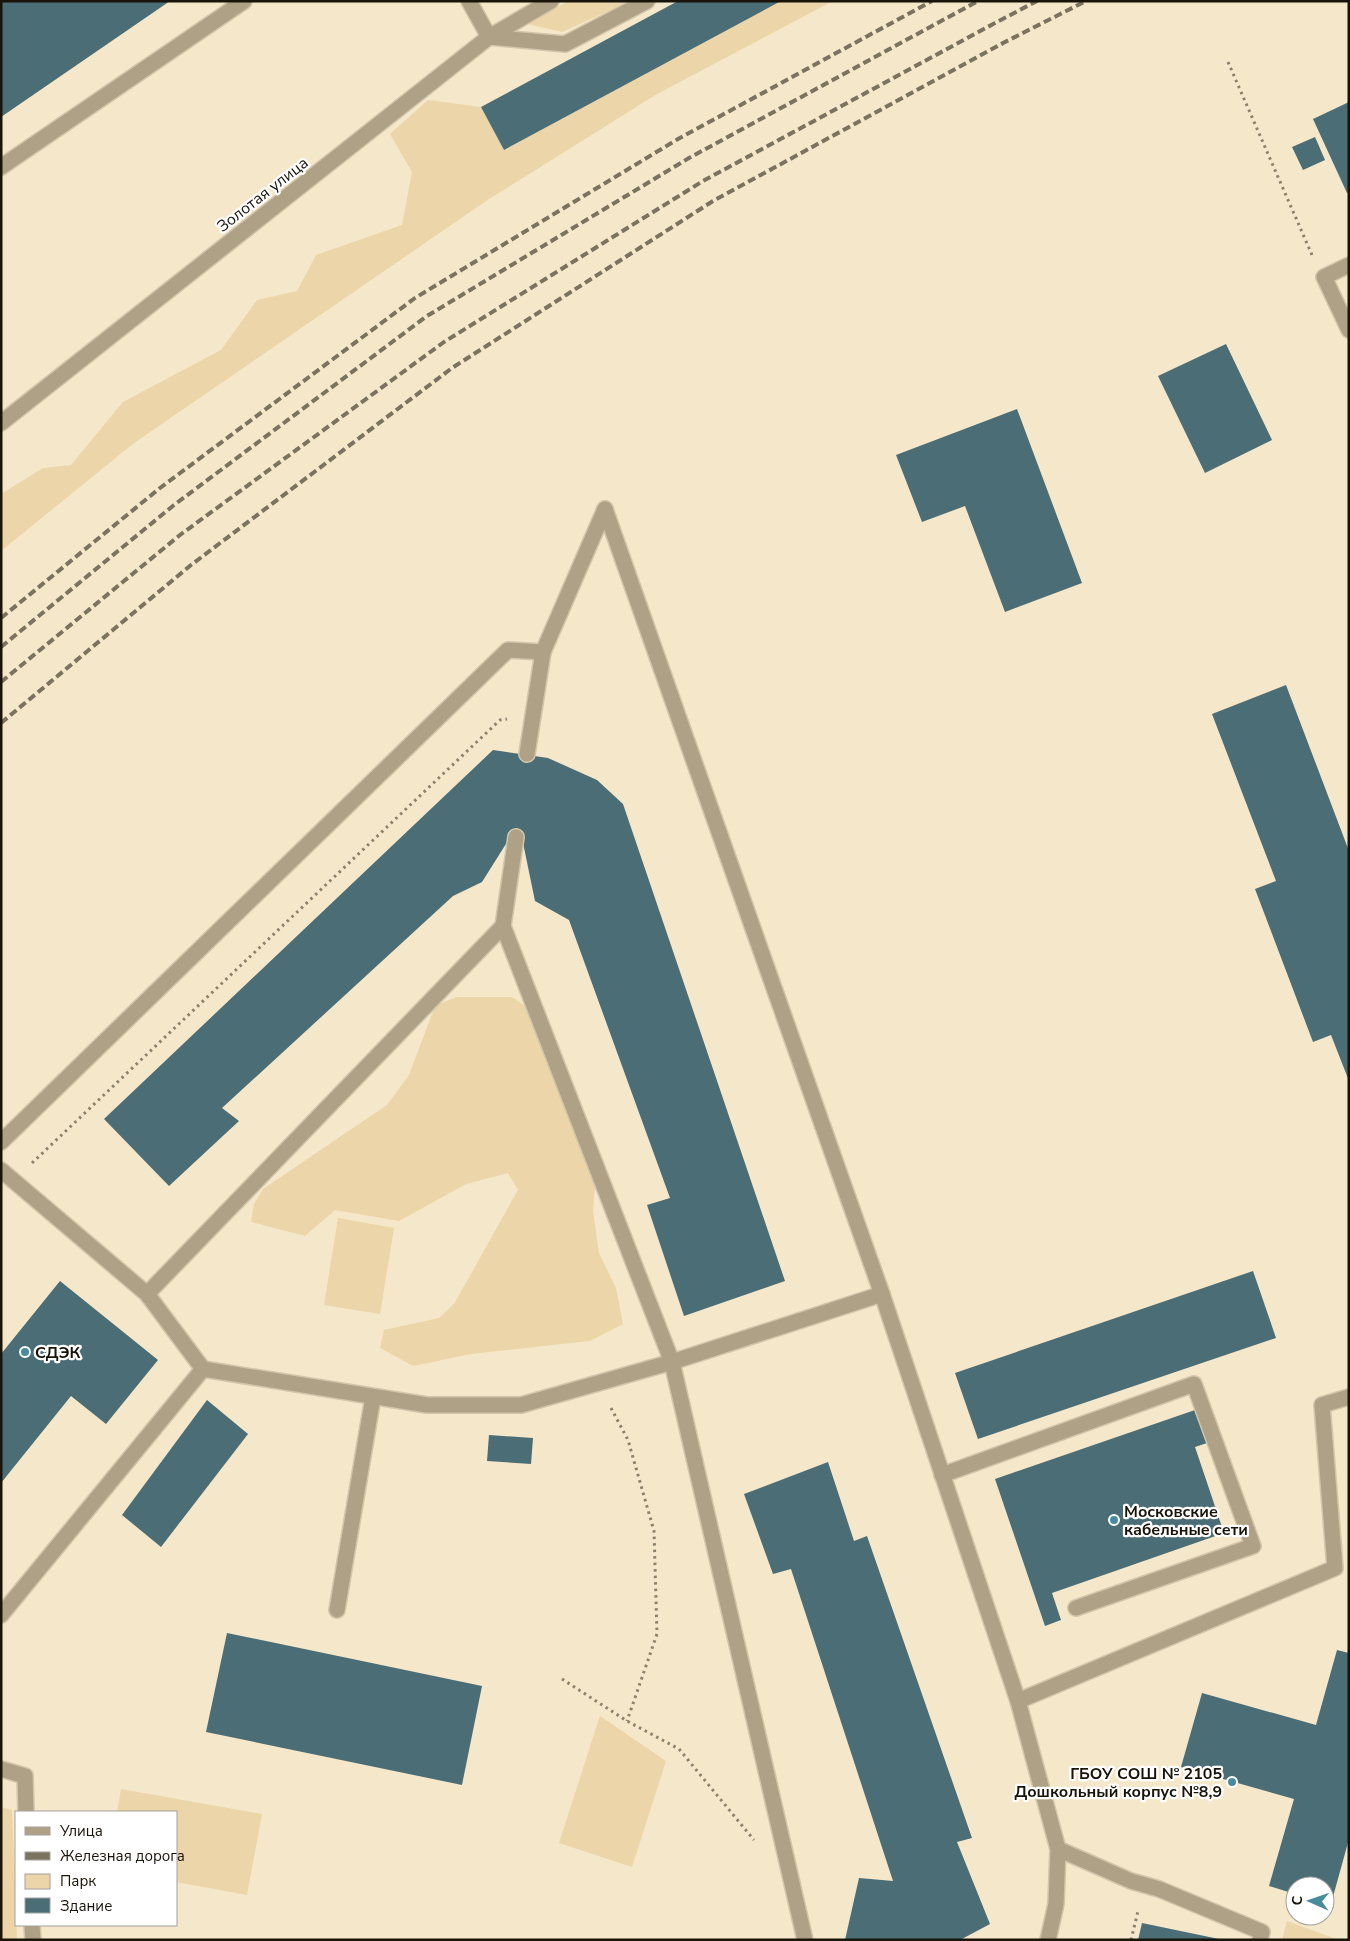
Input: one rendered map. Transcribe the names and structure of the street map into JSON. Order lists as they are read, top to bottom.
{
  "streets": {
    "street": ["Золотая улица"]
  },
  "places": ["СДЭК", "Московские кабельные сети", "ГБОУ СОШ № 2105 Дошкольный корпус №8,9"],
  "legend": [
    "Улица",
    "Железная дорога",
    "Парк",
    "Здание"
  ],
  "north": "left"
}
